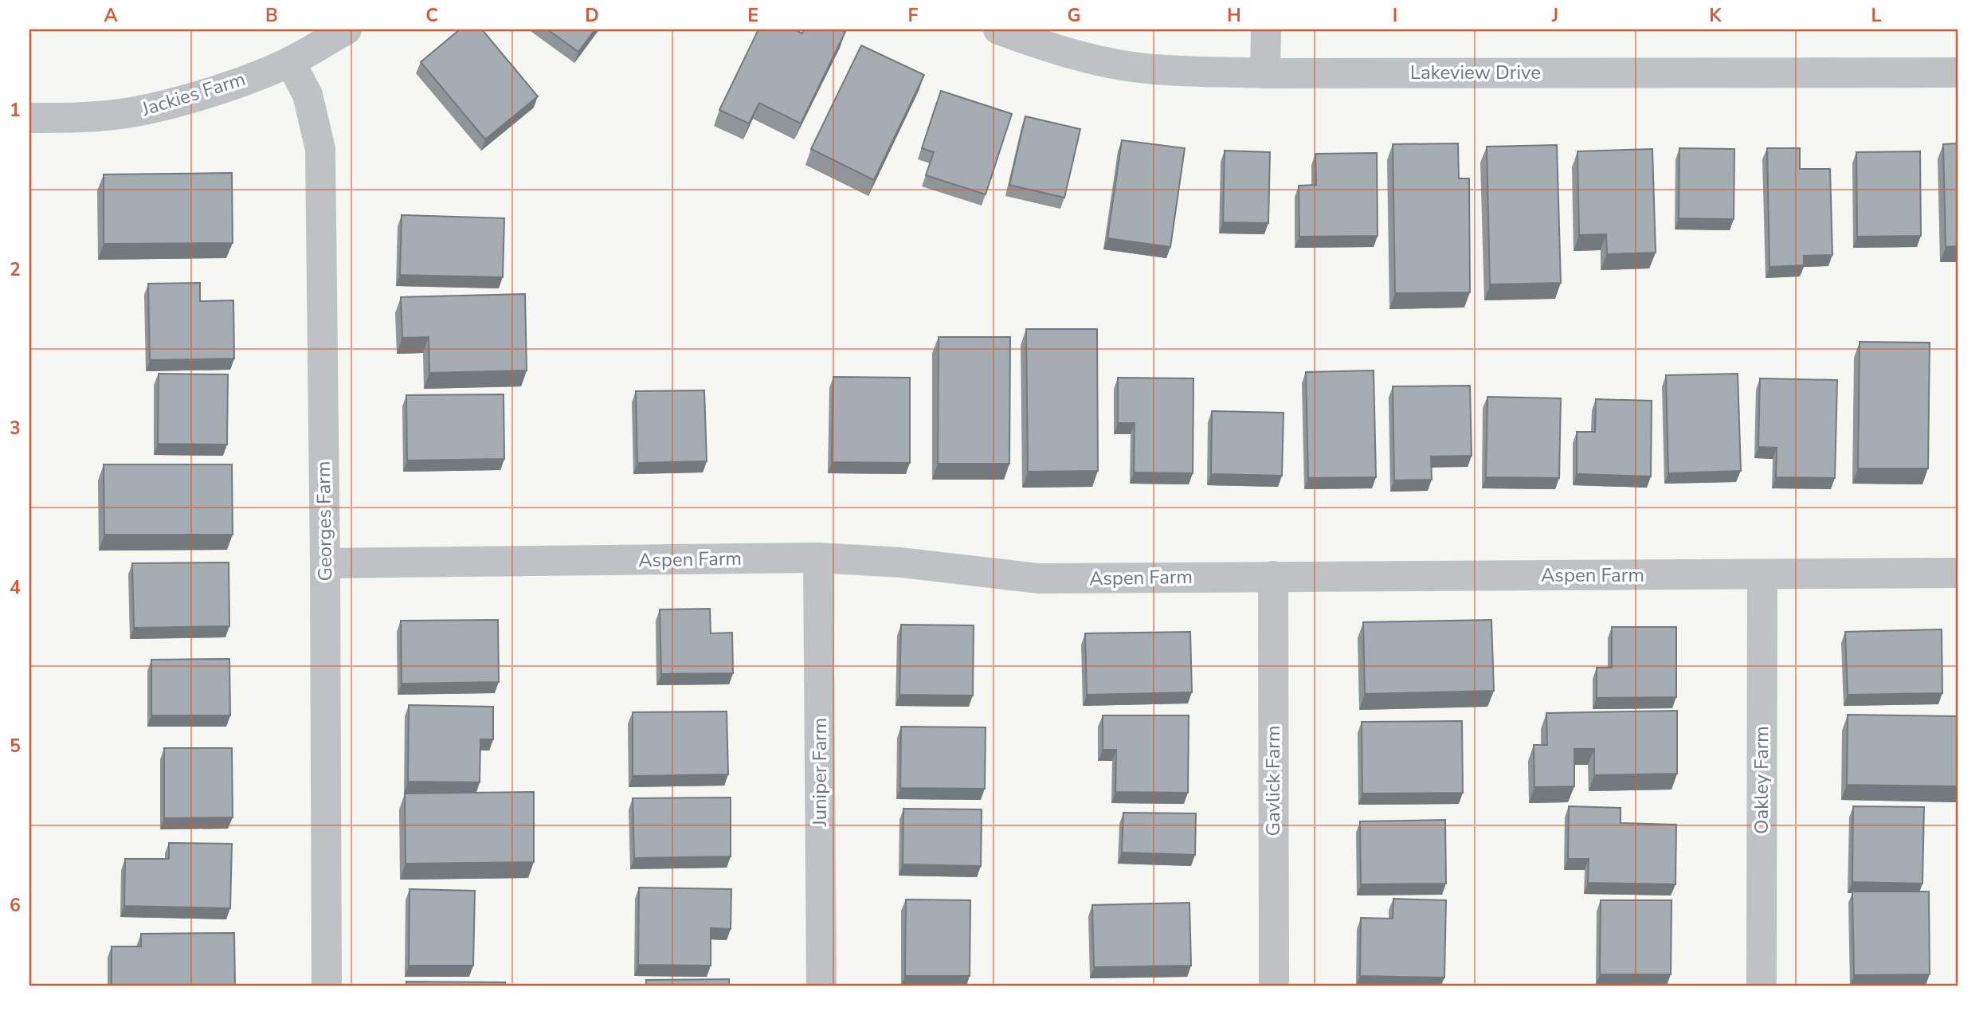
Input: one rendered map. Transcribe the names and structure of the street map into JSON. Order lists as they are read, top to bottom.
{
  "streets": {
    "street": [
      "Lakeview Drive",
      "Jackies Farm",
      "Georges Farm",
      "Aspen Farm",
      "Juniper Farm",
      "Oakley Farm",
      "Gavlick Farm"
    ]
  },
  "crossings": [
    ["Jackies Farm", "Georges Farm"],
    ["Georges Farm", "Aspen Farm"],
    ["Aspen Farm", "Juniper Farm"],
    ["Aspen Farm", "Oakley Farm"],
    ["Aspen Farm", "Gavlick Farm"]
  ],
  "grid": {
    "columns": [
      "A",
      "B",
      "C",
      "D",
      "E",
      "F",
      "G",
      "H",
      "I",
      "J",
      "K",
      "L"
    ],
    "rows": [
      "1",
      "2",
      "3",
      "4",
      "5",
      "6"
    ]
  }
}
